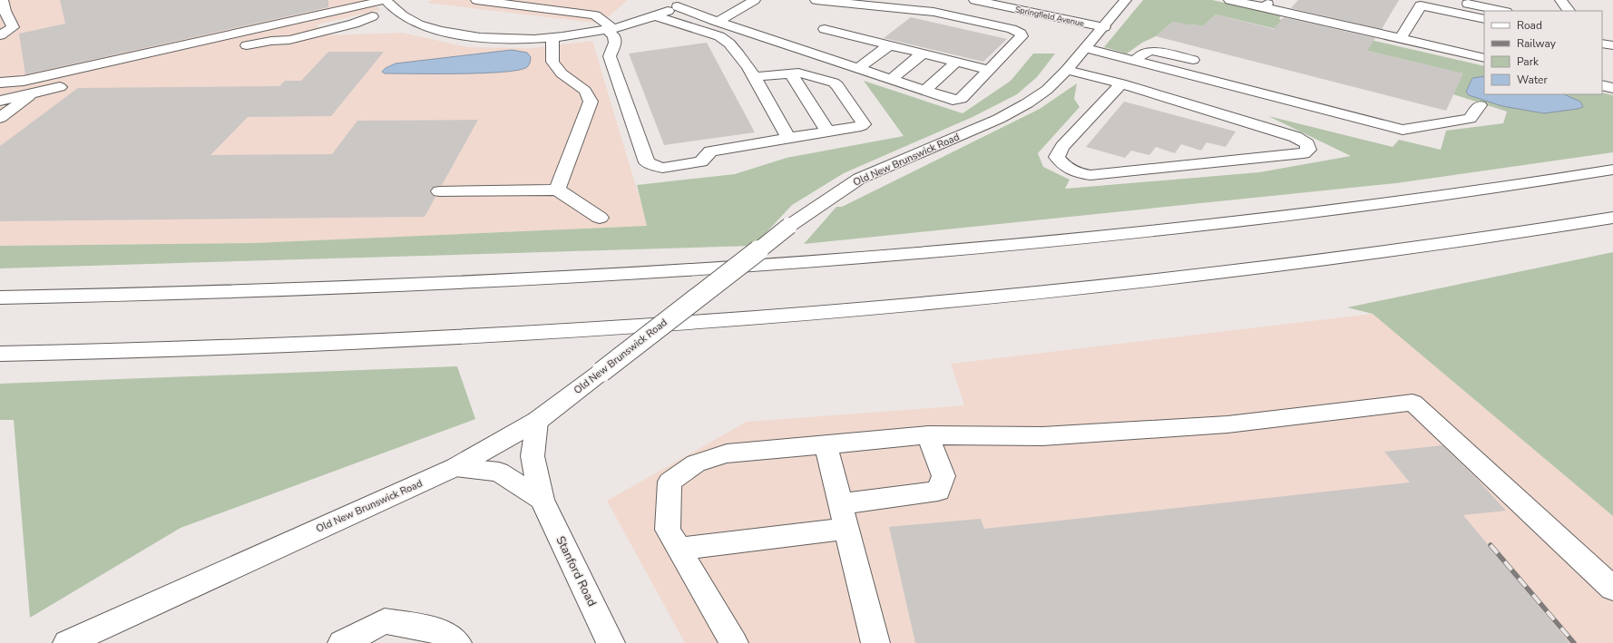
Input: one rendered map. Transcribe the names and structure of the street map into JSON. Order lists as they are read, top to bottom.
{
  "streets": {
    "main road": ["Springfield Avenue", "Old New Brunswick Road", "Stanford Road"]
  },
  "crossings": [
    ["Springfield Avenue", "Old New Brunswick Road"],
    ["Old New Brunswick Road", "Stanford Road"]
  ],
  "legend": [
    "Road",
    "Railway",
    "Park",
    "Water"
  ]
}
